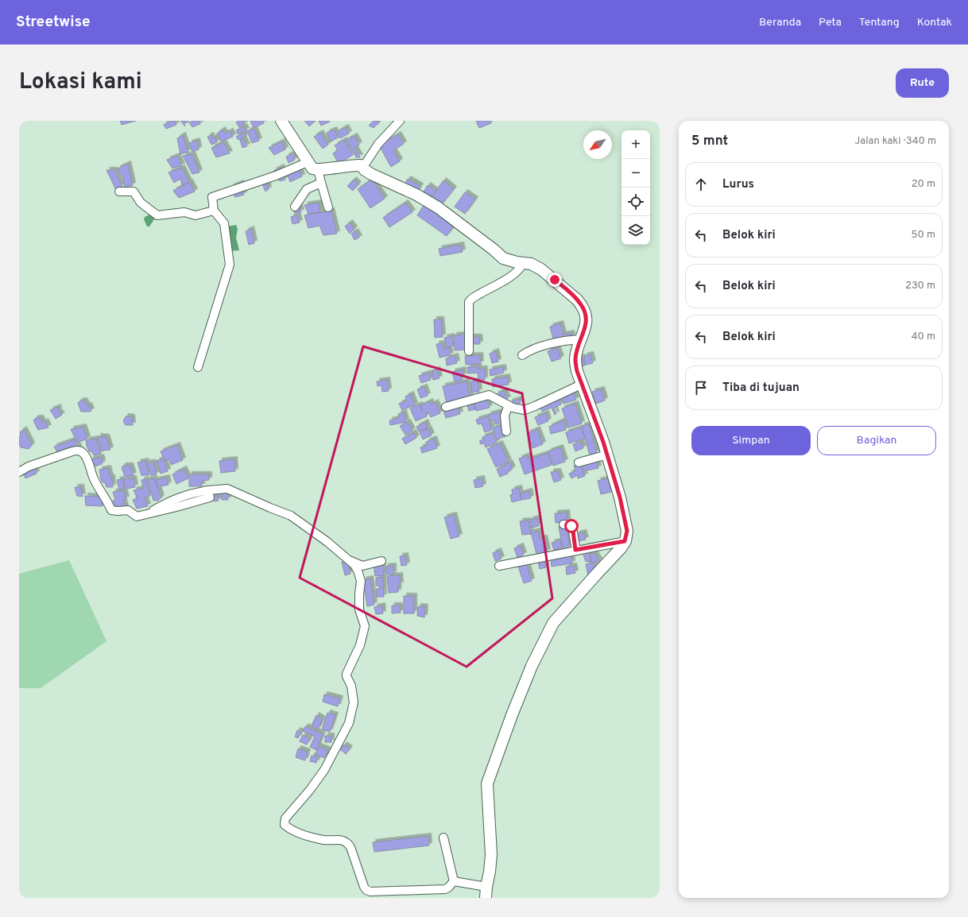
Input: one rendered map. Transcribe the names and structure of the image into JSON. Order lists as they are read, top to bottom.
{
  "north": "bottom left",
  "page": {
    "header": "Streetwise",
    "nav": [
      "Beranda",
      "Peta",
      "Tentang",
      "Kontak"
    ],
    "title": "Lokasi kami",
    "buttons": [
      "Rute",
      ["Simpan", "Bagikan"]
    ],
    "heading": ["5 mnt", "Jalan kaki · 340 m"],
    "map_buttons": ["+", "−"],
    "list": [
      ["Lurus", "20 m"],
      ["Belok kiri", "50 m"],
      ["Belok kiri", "230 m"],
      ["Belok kiri", "40 m"],
      "Tiba di tujuan"
    ]
  }
}
